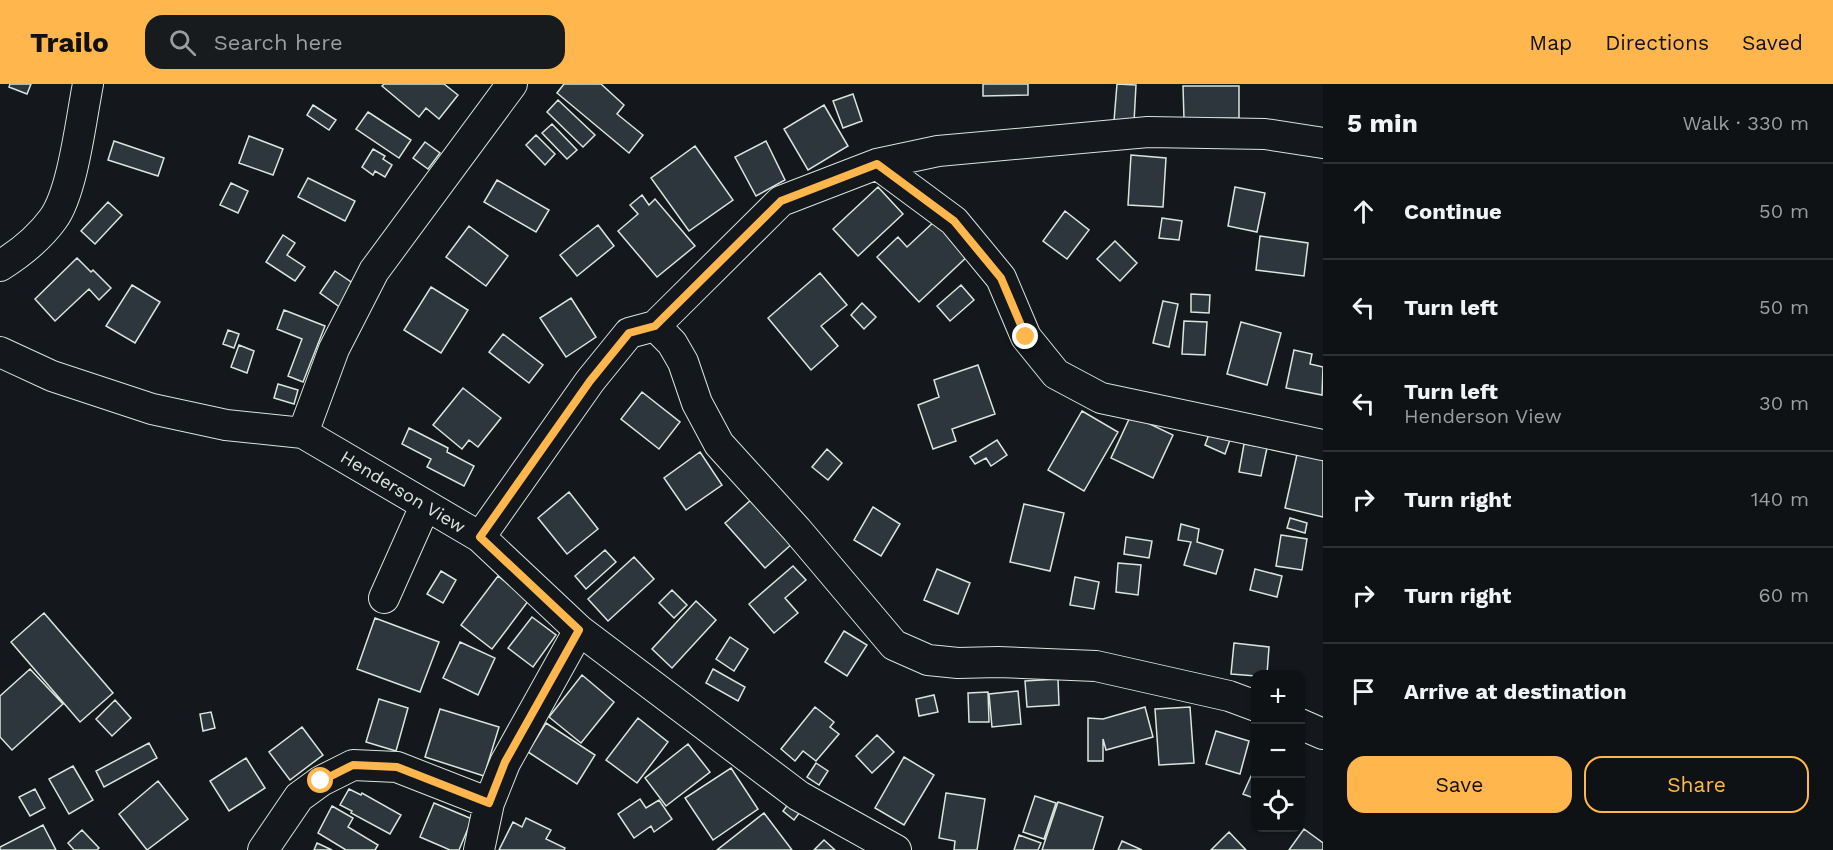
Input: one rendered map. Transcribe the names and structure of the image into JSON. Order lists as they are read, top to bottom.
{
  "streets": {
    "street": ["Henderson View"]
  },
  "page": {
    "header": "Trailo",
    "search": "Search here",
    "nav": ["Map", "Directions", "Saved"],
    "heading": ["5 min", "Walk · 330 m"],
    "list": [
      ["Continue", "50 m"],
      ["Turn left", "50 m"],
      ["Turn left", "Henderson View", "30 m"],
      ["Turn right", "140 m"],
      ["Turn right", "60 m"],
      "Arrive at destination"
    ],
    "map_buttons": ["+", "−"],
    "buttons": ["Save", "Share"]
  }
}
